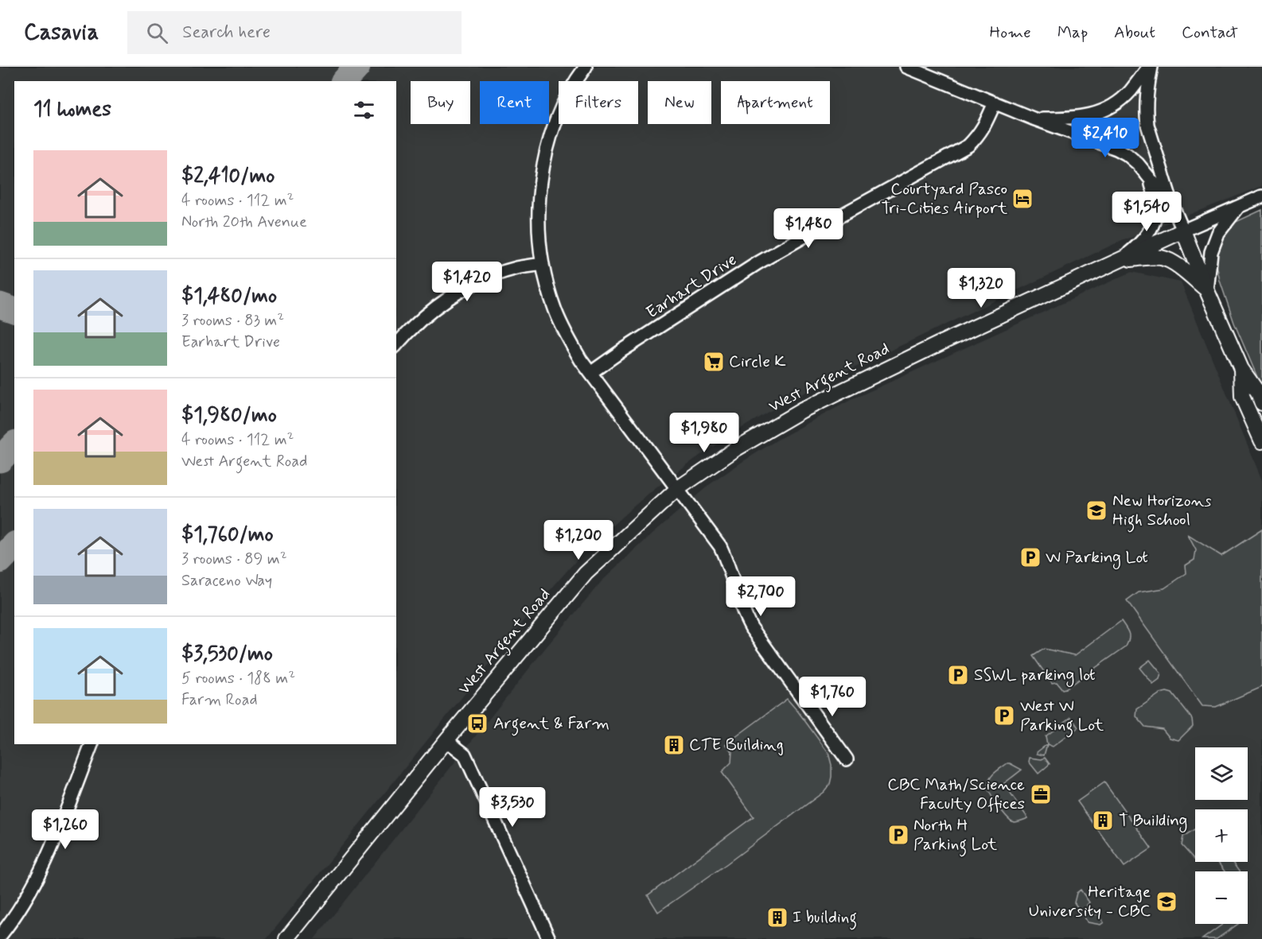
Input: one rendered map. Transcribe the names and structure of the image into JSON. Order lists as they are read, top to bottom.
{
  "streets": {
    "main road": ["West Argent Road"],
    "street": ["Earhart Drive"]
  },
  "places": {
    "hotel": ["Courtyard Pasco Tri-Cities Airport"],
    "supermarket": ["Circle K"],
    "school or university": ["New Horizons High School", "Heritage University - CBC"],
    "parking": [
      "W Parking Lot",
      "SSWL parking lot",
      "West W Parking Lot",
      "North H Parking Lot"
    ],
    "bus stop": ["Argent & Farm"],
    "building": ["CTE Building", "T Building", "I building"],
    "office": ["CBC Math/Science Faculty Offices"]
  },
  "page": {
    "header": "Casavia",
    "search": "Search here",
    "nav": [
      "Home",
      "Map",
      "About",
      "Contact"
    ],
    "chip": [
      "Buy",
      "Rent",
      "Filters",
      "New",
      "Apartment"
    ],
    "heading": "11 homes",
    "price": [
      "$2,410",
      "$1,540",
      "$1,480",
      "$1,420",
      "$1,320",
      "$1,980",
      "$1,200",
      "$2,700",
      "$1,760",
      "$3,530",
      "$1,260"
    ],
    "list": [
      {
        "name": "$2,410/mo",
        "note": "4 rooms · 112 m² · North 20th Avenue"
      },
      {
        "name": "$1,480/mo",
        "note": "3 rooms · 83 m² · Earhart Drive"
      },
      {
        "name": "$1,980/mo",
        "note": "4 rooms · 112 m² · West Argent Road"
      },
      {
        "name": "$1,760/mo",
        "note": "3 rooms · 89 m² · Saraceno Way"
      },
      {
        "name": "$3,530/mo",
        "note": "5 rooms · 188 m² · Farm Road"
      }
    ],
    "map_buttons": ["+", "−"]
  }
}
